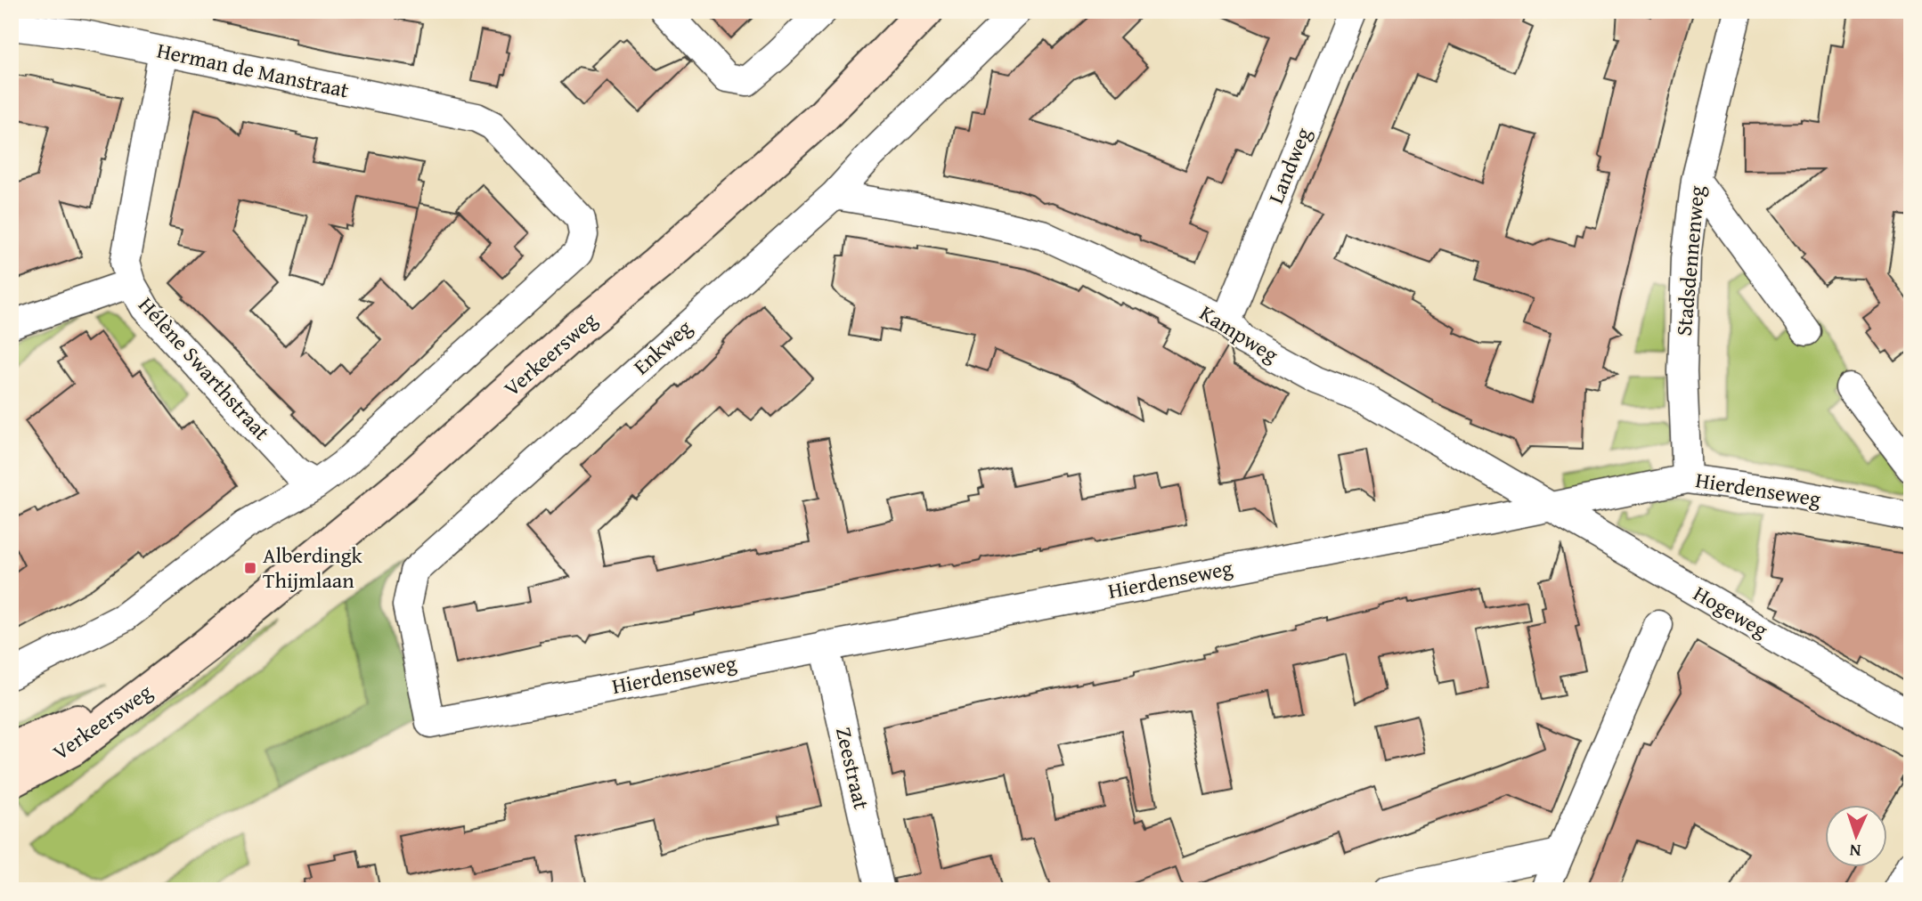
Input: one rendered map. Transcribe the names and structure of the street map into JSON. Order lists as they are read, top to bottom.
{
  "streets": {
    "main road": ["Verkeersweg"],
    "street": [
      "Herman de Manstraat",
      "Landweg",
      "Stadsdennenweg",
      "Kampweg",
      "Enkweg",
      "Hélène Swarthstraat",
      "Hierdenseweg",
      "Hogeweg",
      "Zeestraat"
    ]
  },
  "crossings": [
    ["Herman de Manstraat", "Hélène Swarthstraat"],
    ["Landweg", "Kampweg"],
    ["Stadsdennenweg", "Hierdenseweg"],
    ["Kampweg", "Enkweg"],
    ["Kampweg", "Hierdenseweg"],
    ["Kampweg", "Hogeweg"],
    ["Enkweg", "Hierdenseweg"],
    ["Hierdenseweg", "Hogeweg"],
    ["Hierdenseweg", "Zeestraat"]
  ],
  "places": {
    "transit": ["Alberdingk Thijmlaan"]
  },
  "north": "bottom"
}
